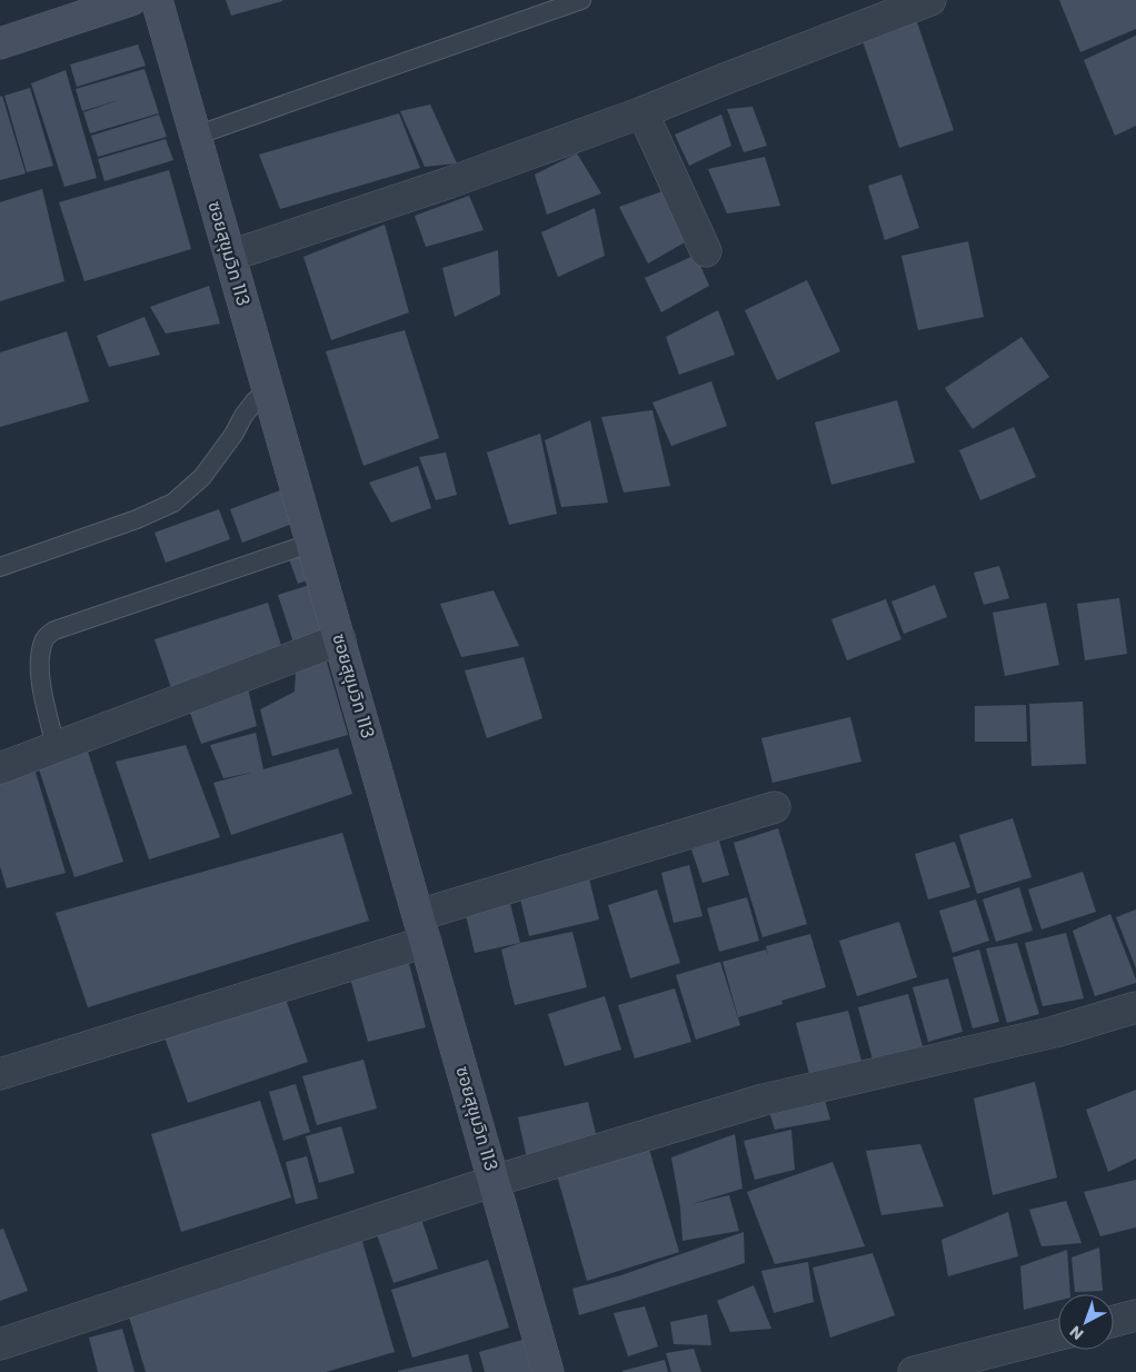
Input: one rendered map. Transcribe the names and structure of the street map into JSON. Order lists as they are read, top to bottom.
{
  "streets": {
    "main road": ["ซอยสุขุมวิท 113"]
  },
  "north": "bottom left"
}
